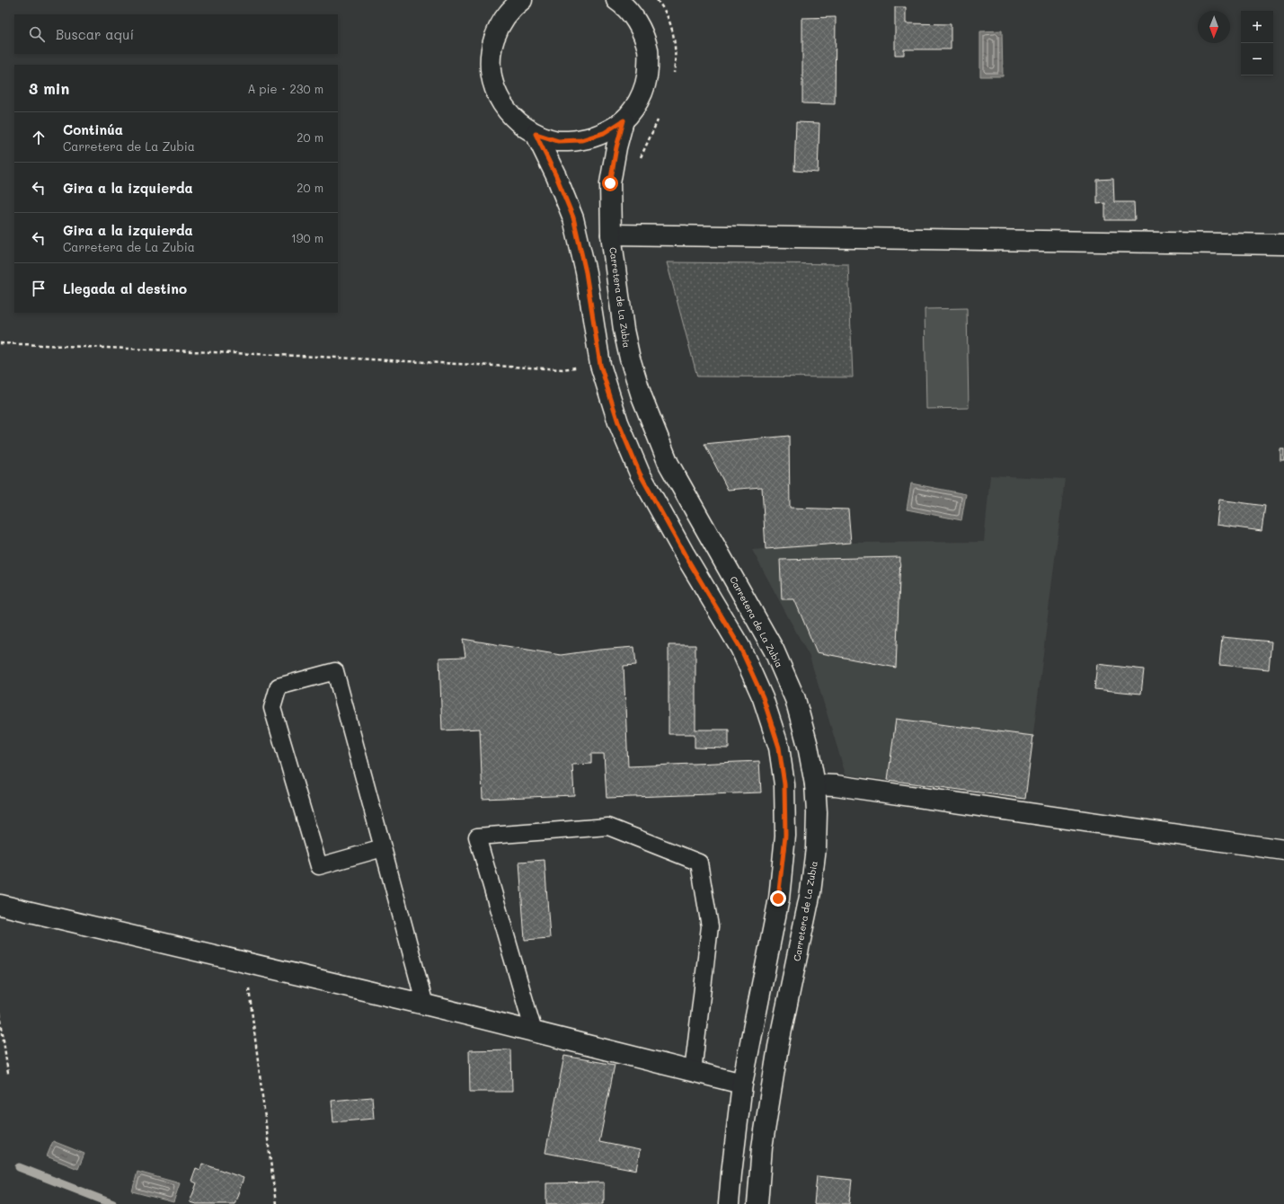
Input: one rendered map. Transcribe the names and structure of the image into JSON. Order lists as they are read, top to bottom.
{
  "streets": {
    "street": ["Carretera de La Zubia"]
  },
  "north": "bottom",
  "page": {
    "map_buttons": ["+", "−"],
    "search": "Buscar aquí",
    "heading": ["3 min", "A pie · 230 m"],
    "list": [
      ["Continúa", "Carretera de La Zubia", "20 m"],
      ["Gira a la izquierda", "20 m"],
      ["Gira a la izquierda", "Carretera de La Zubia", "190 m"],
      "Llegada al destino"
    ]
  }
}
